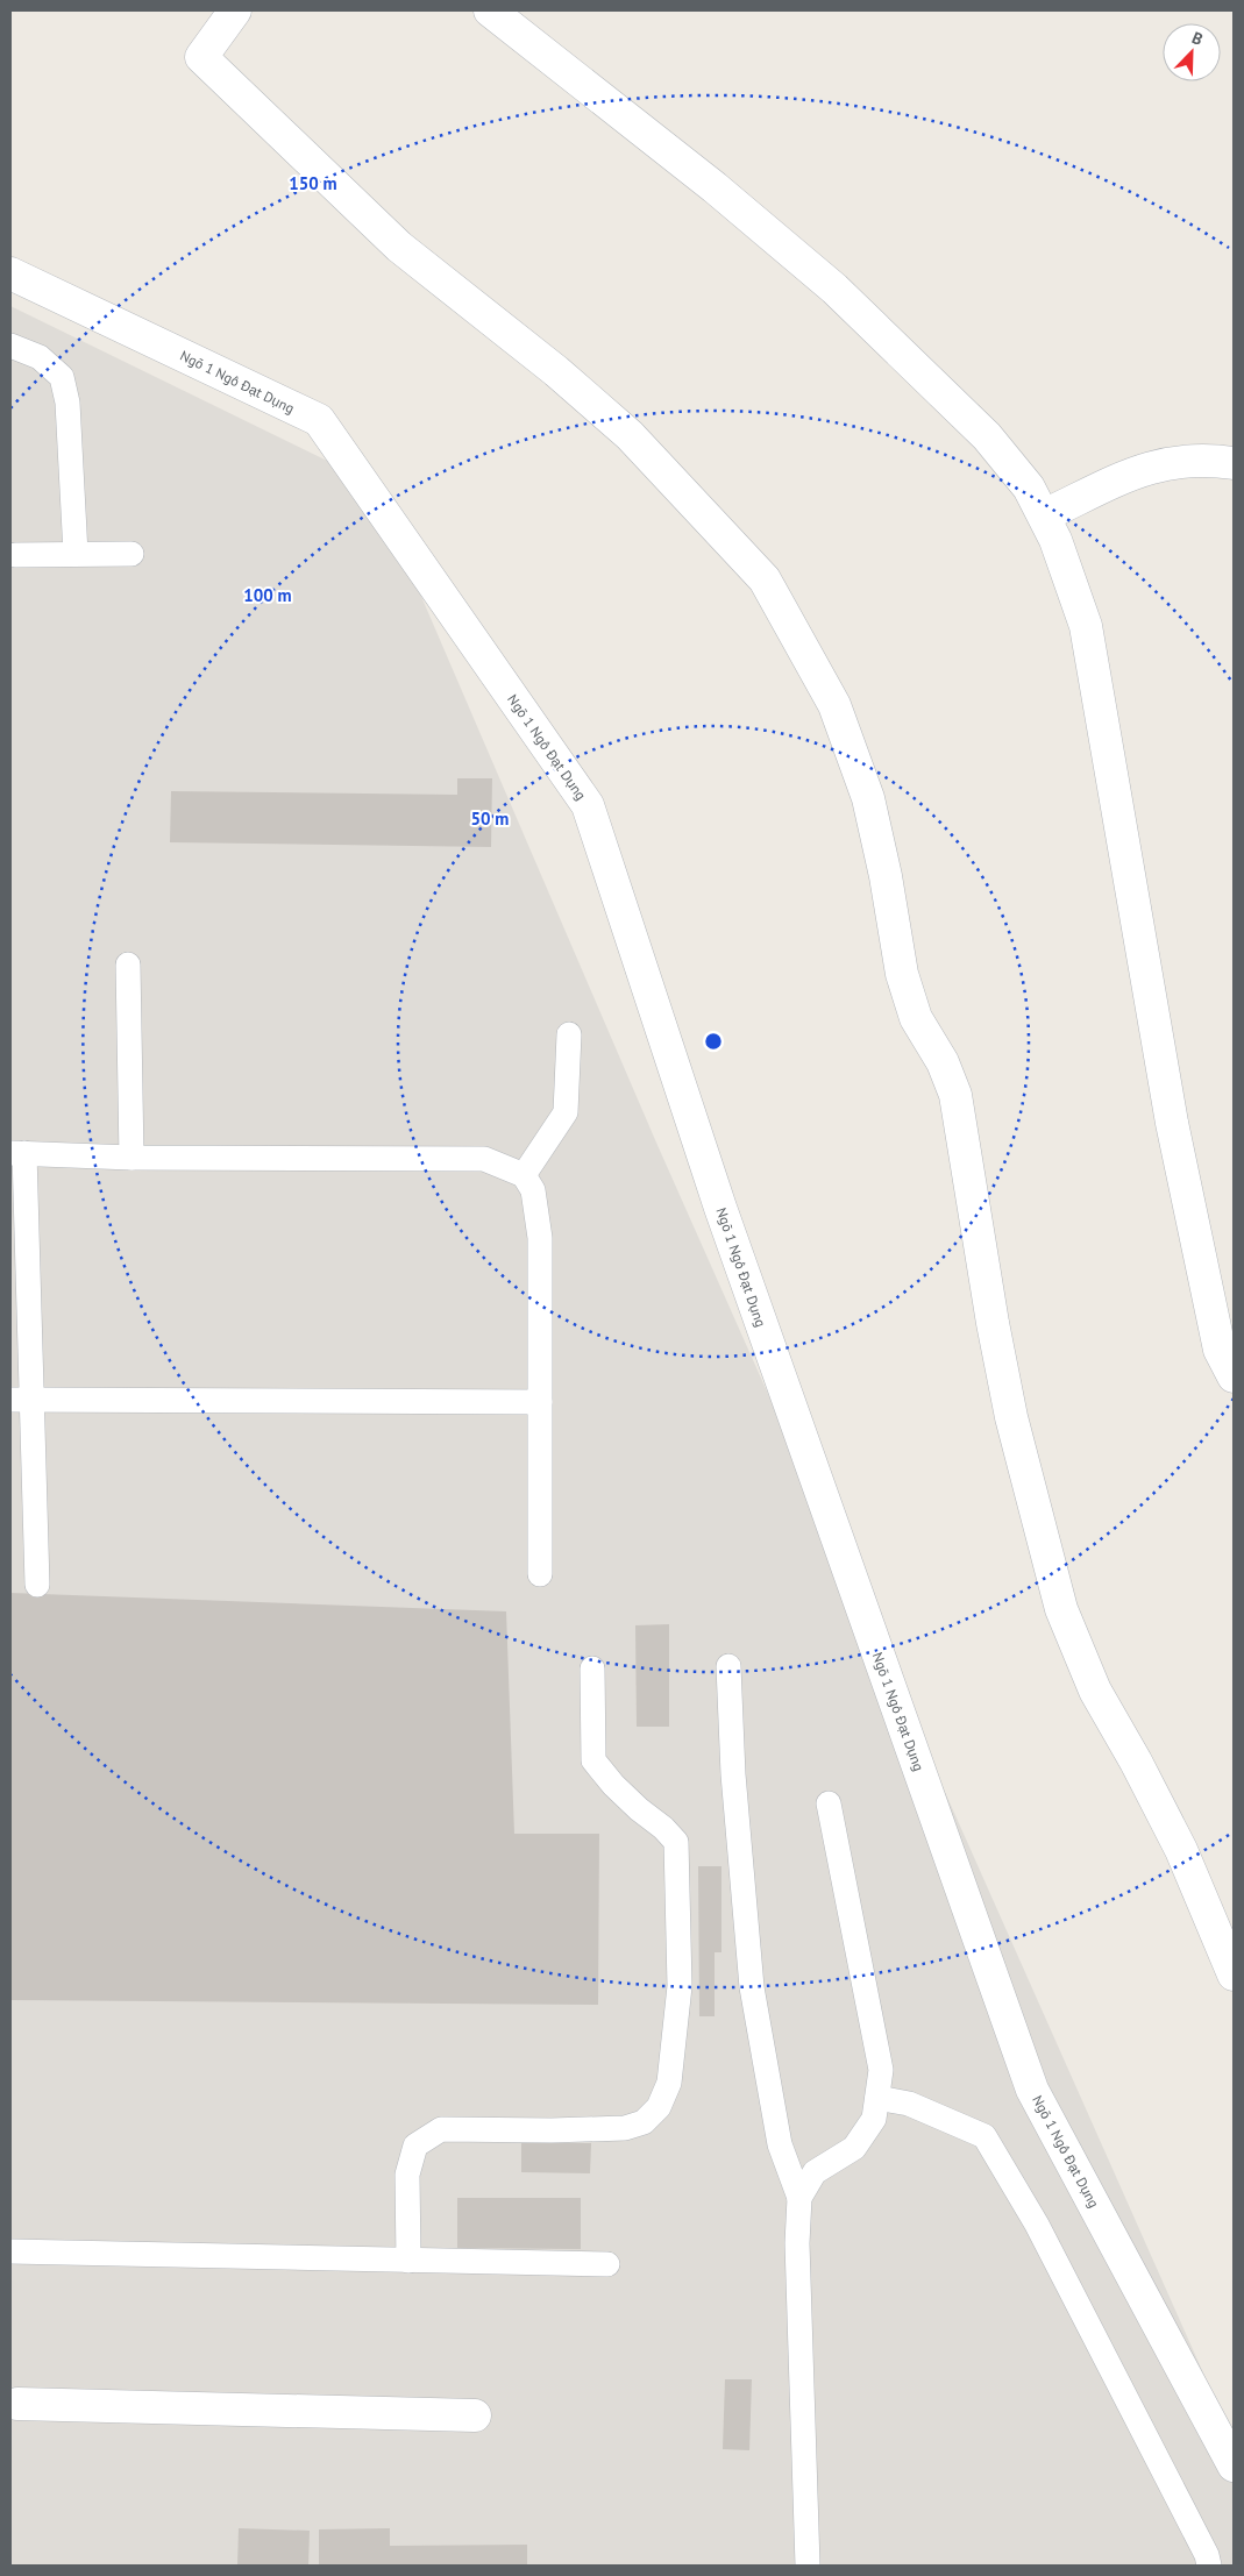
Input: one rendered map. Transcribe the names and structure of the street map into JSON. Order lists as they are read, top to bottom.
{
  "streets": {
    "street": ["Ngõ 1 Ngô Đạt Dụng"]
  },
  "north": "top right",
  "rings": ["150 m", "100 m", "50 m"]
}
